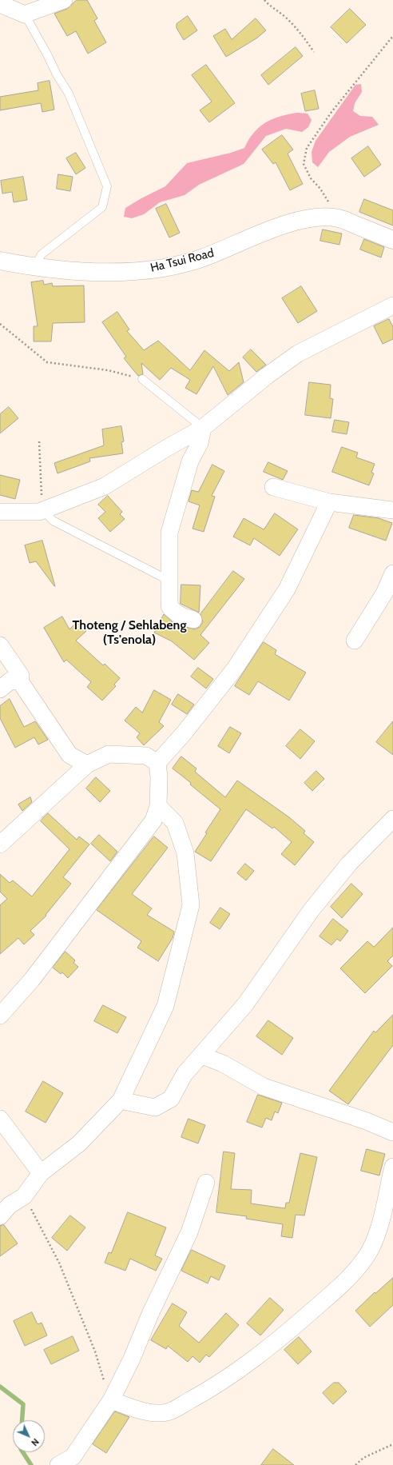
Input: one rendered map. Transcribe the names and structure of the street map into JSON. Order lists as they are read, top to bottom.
{
  "streets": {
    "street": ["Ha Tsui Road"]
  },
  "districts": ["Thoteng / Sehlabeng (Ts'enola)"],
  "north": "bottom right"
}
